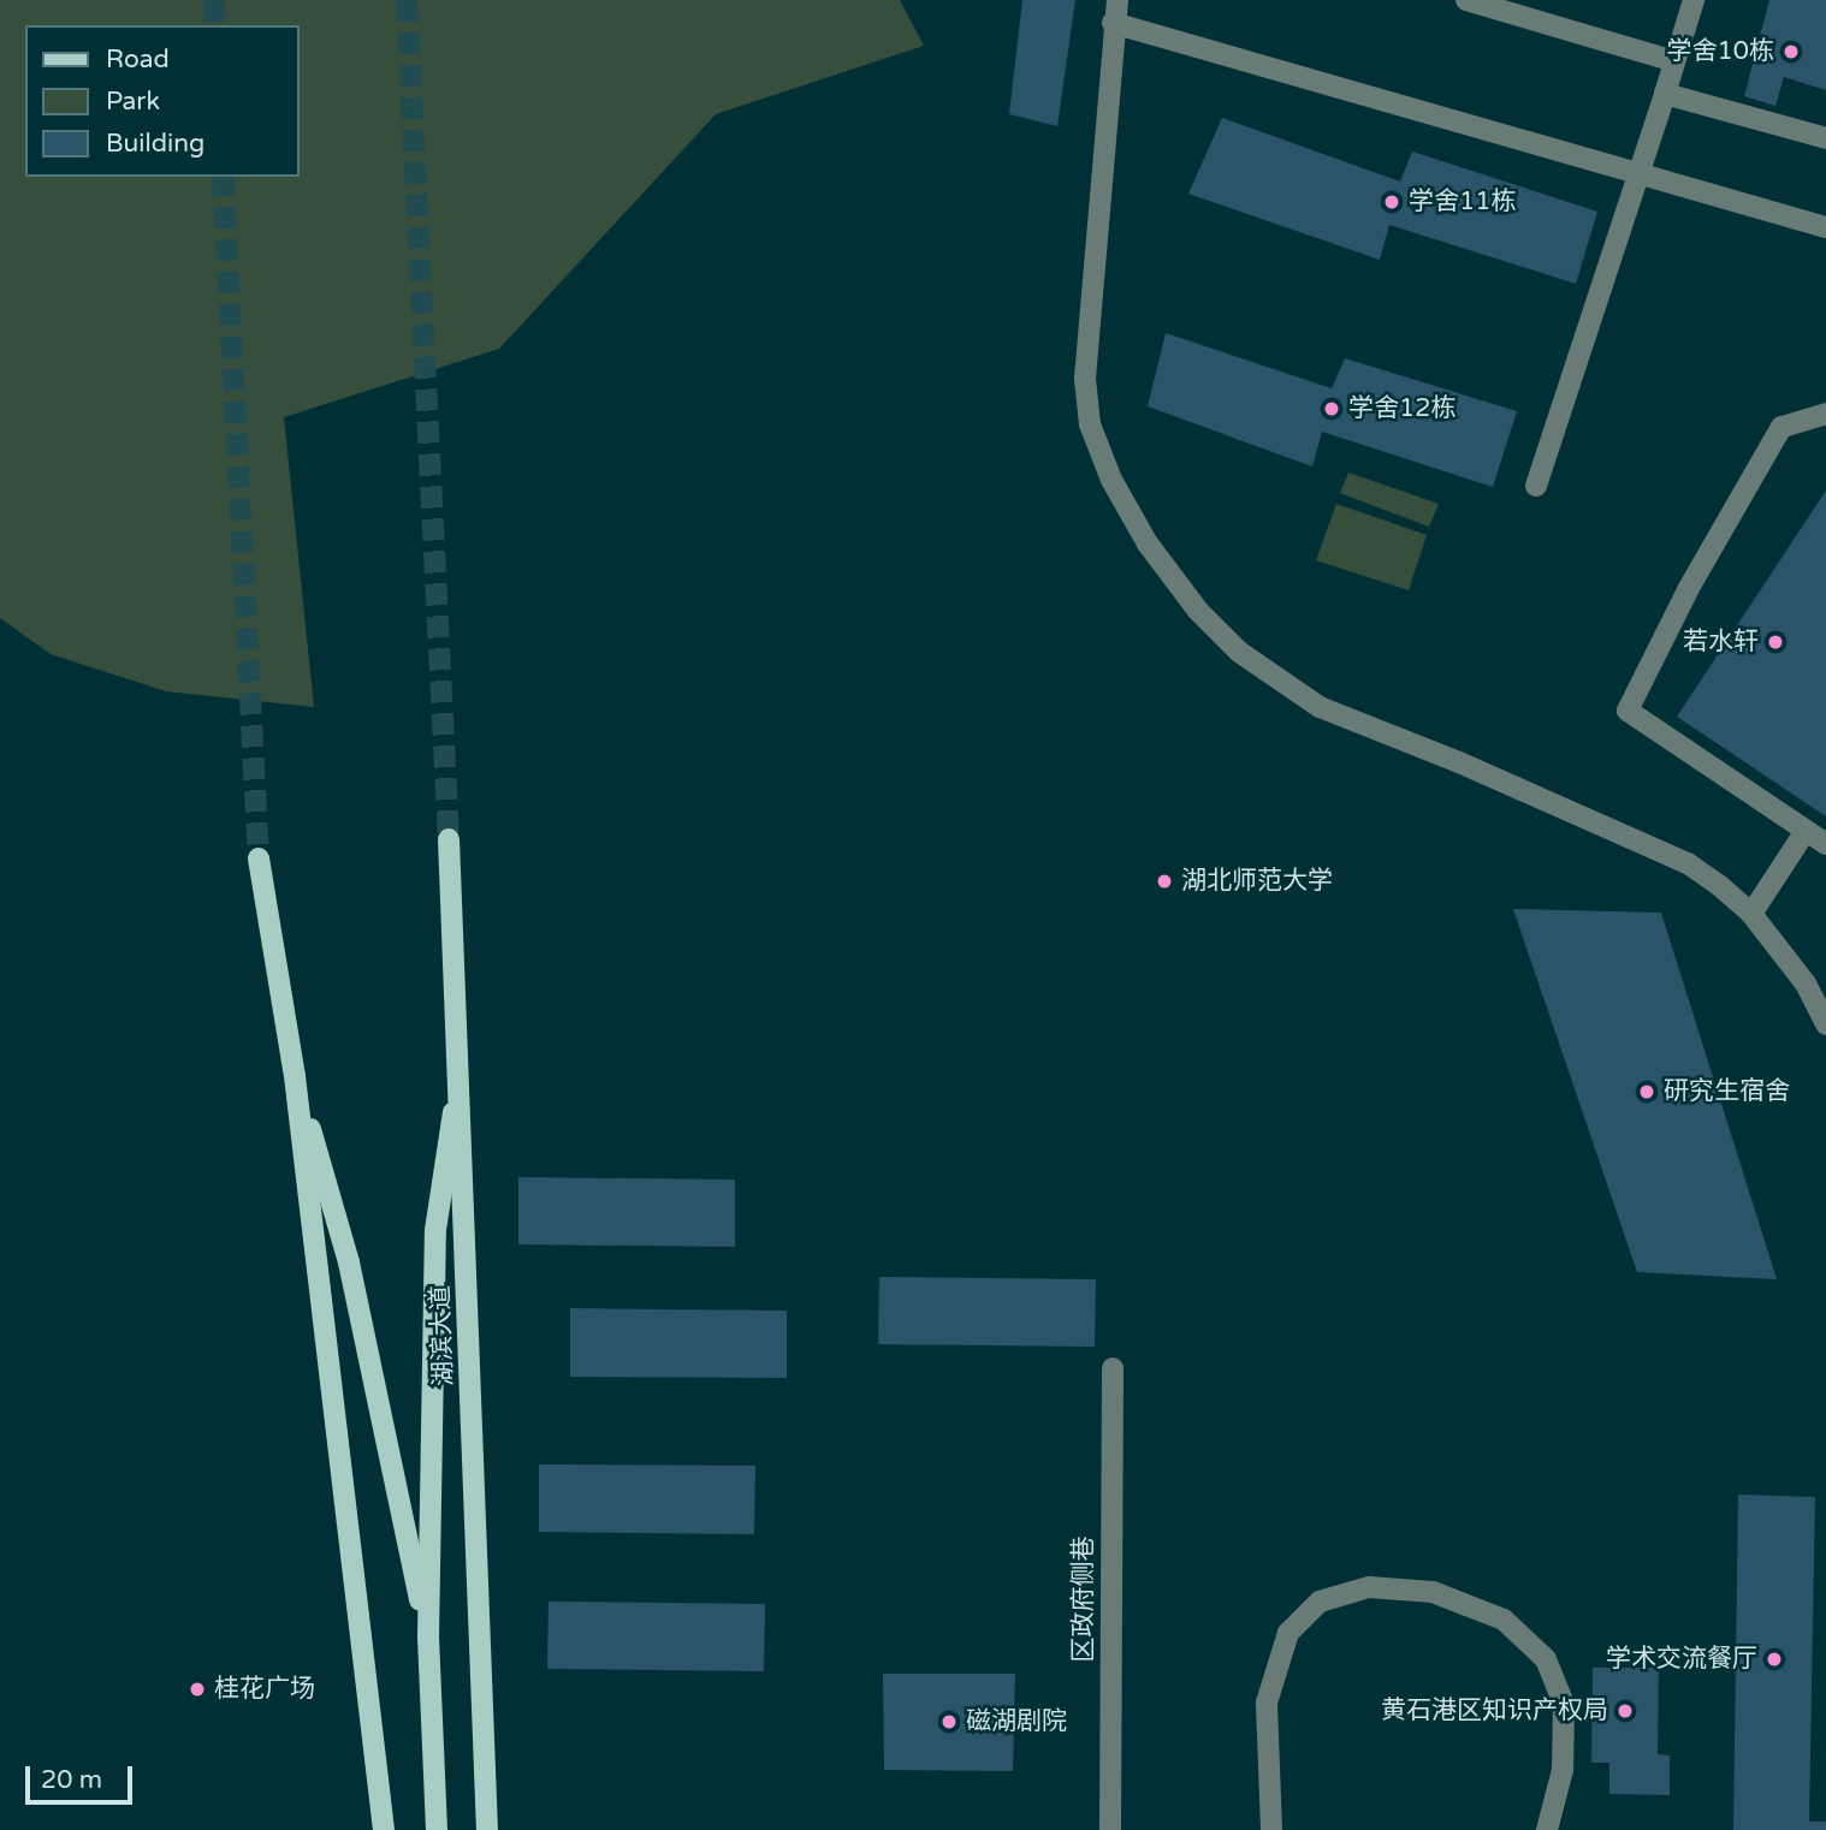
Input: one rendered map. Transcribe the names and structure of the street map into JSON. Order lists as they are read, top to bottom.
{
  "streets": {
    "main road": ["湖滨大道"],
    "street": ["区政府侧巷"]
  },
  "places": [
    "学舍10栋",
    "学舍11栋",
    "学舍12栋",
    "若水轩",
    "湖北师范大学",
    "研究生宿舍",
    "学术交流餐厅",
    "桂花广场",
    "黄石港区知识产权局",
    "磁湖剧院"
  ],
  "legend": ["Road", "Park", "Building"],
  "scale_bar": "20 m"
}
